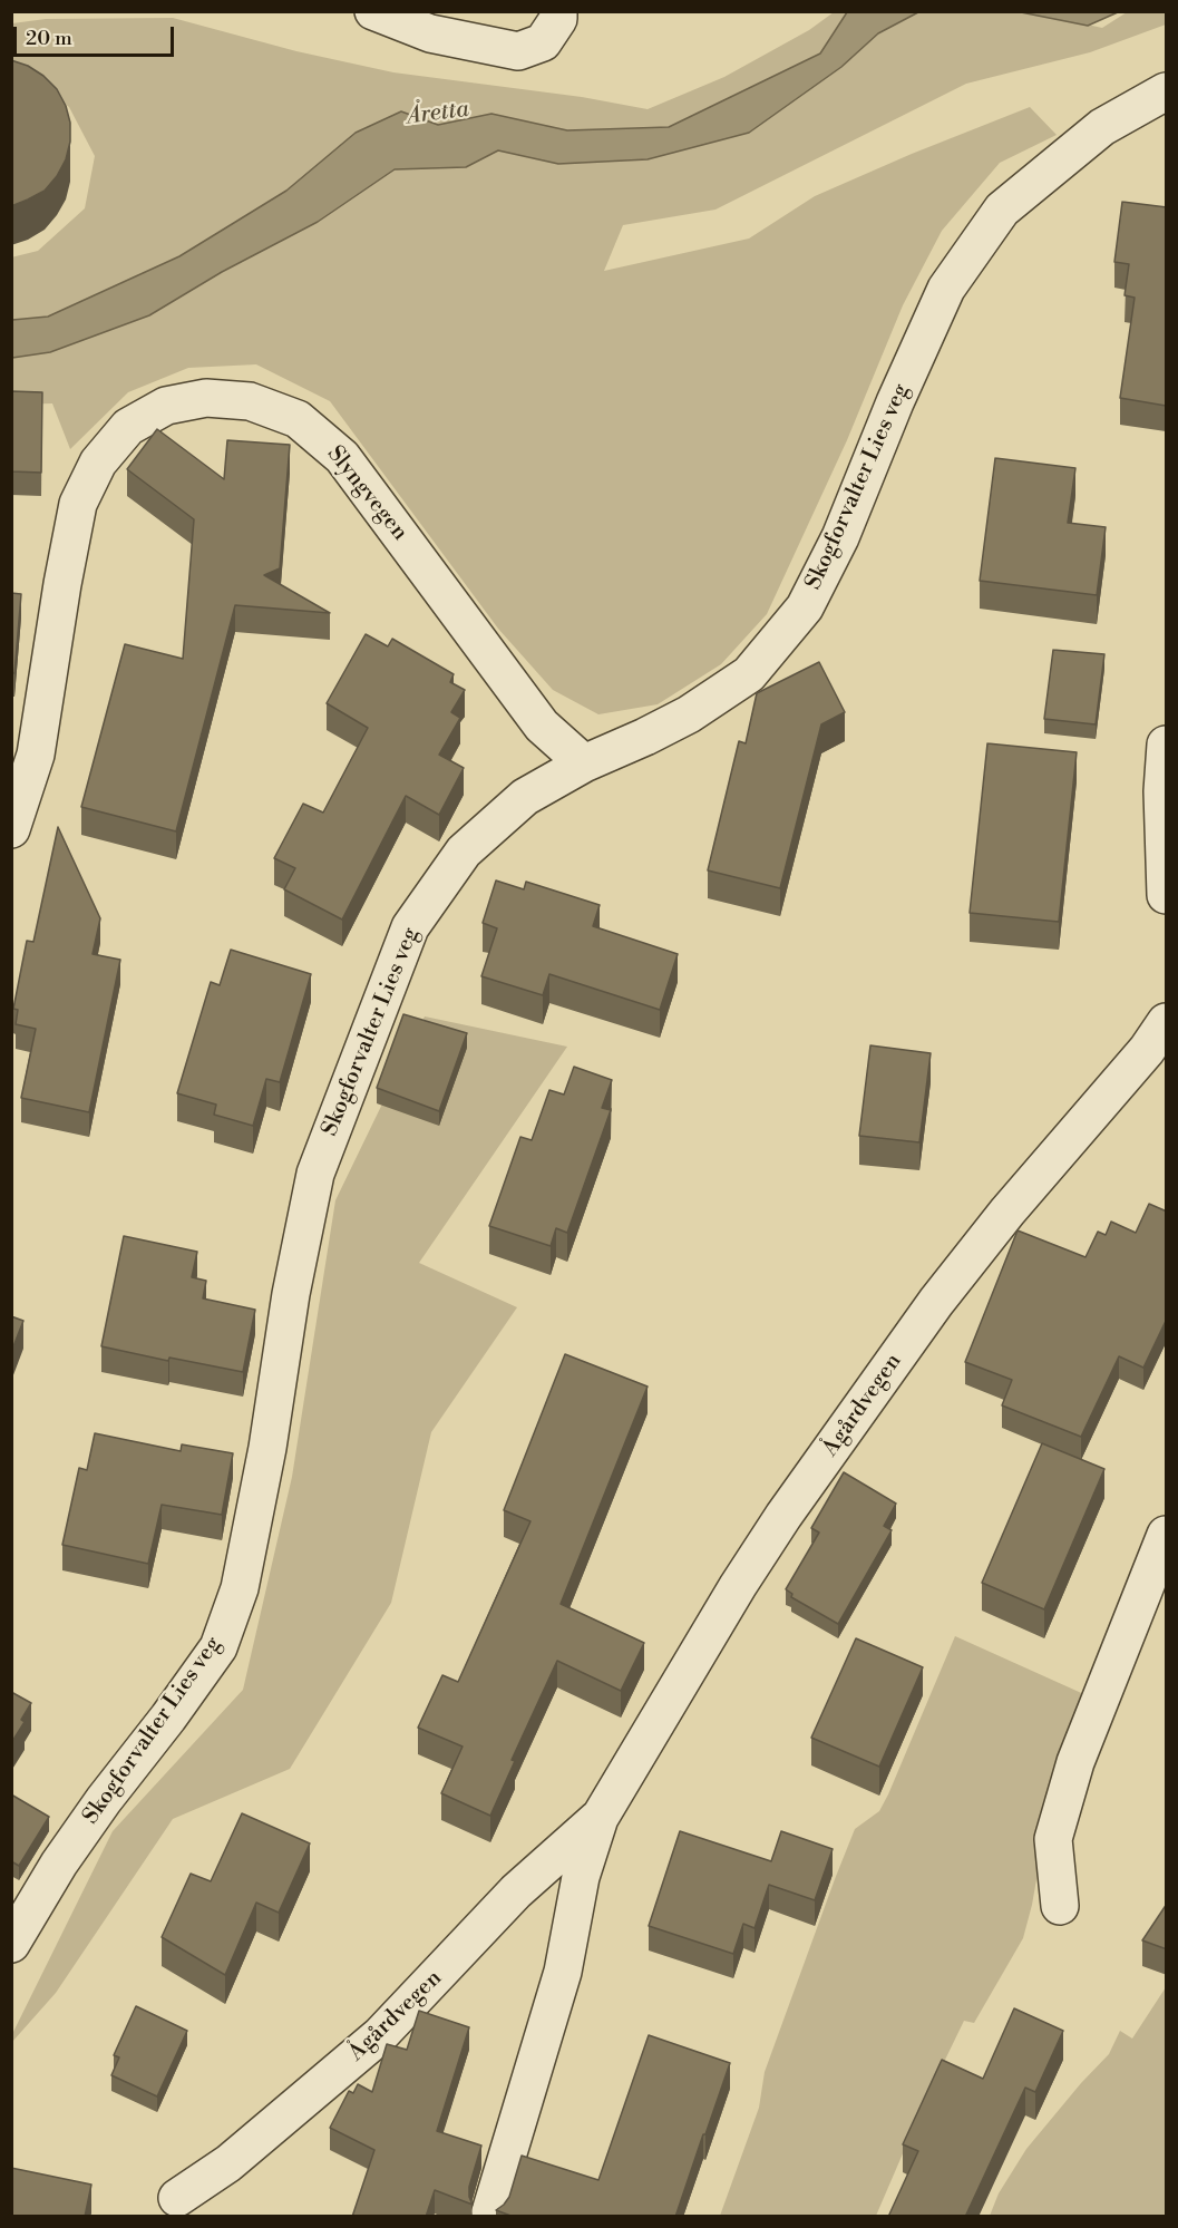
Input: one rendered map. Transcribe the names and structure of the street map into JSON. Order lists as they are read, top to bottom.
{
  "streets": {
    "street": ["Skogforvalter Lies veg", "Slyngvegen", "Ågårdvegen"]
  },
  "crossings": [
    ["Skogforvalter Lies veg", "Slyngvegen"]
  ],
  "water": ["Åretta"],
  "scale_bar": "20 m"
}
